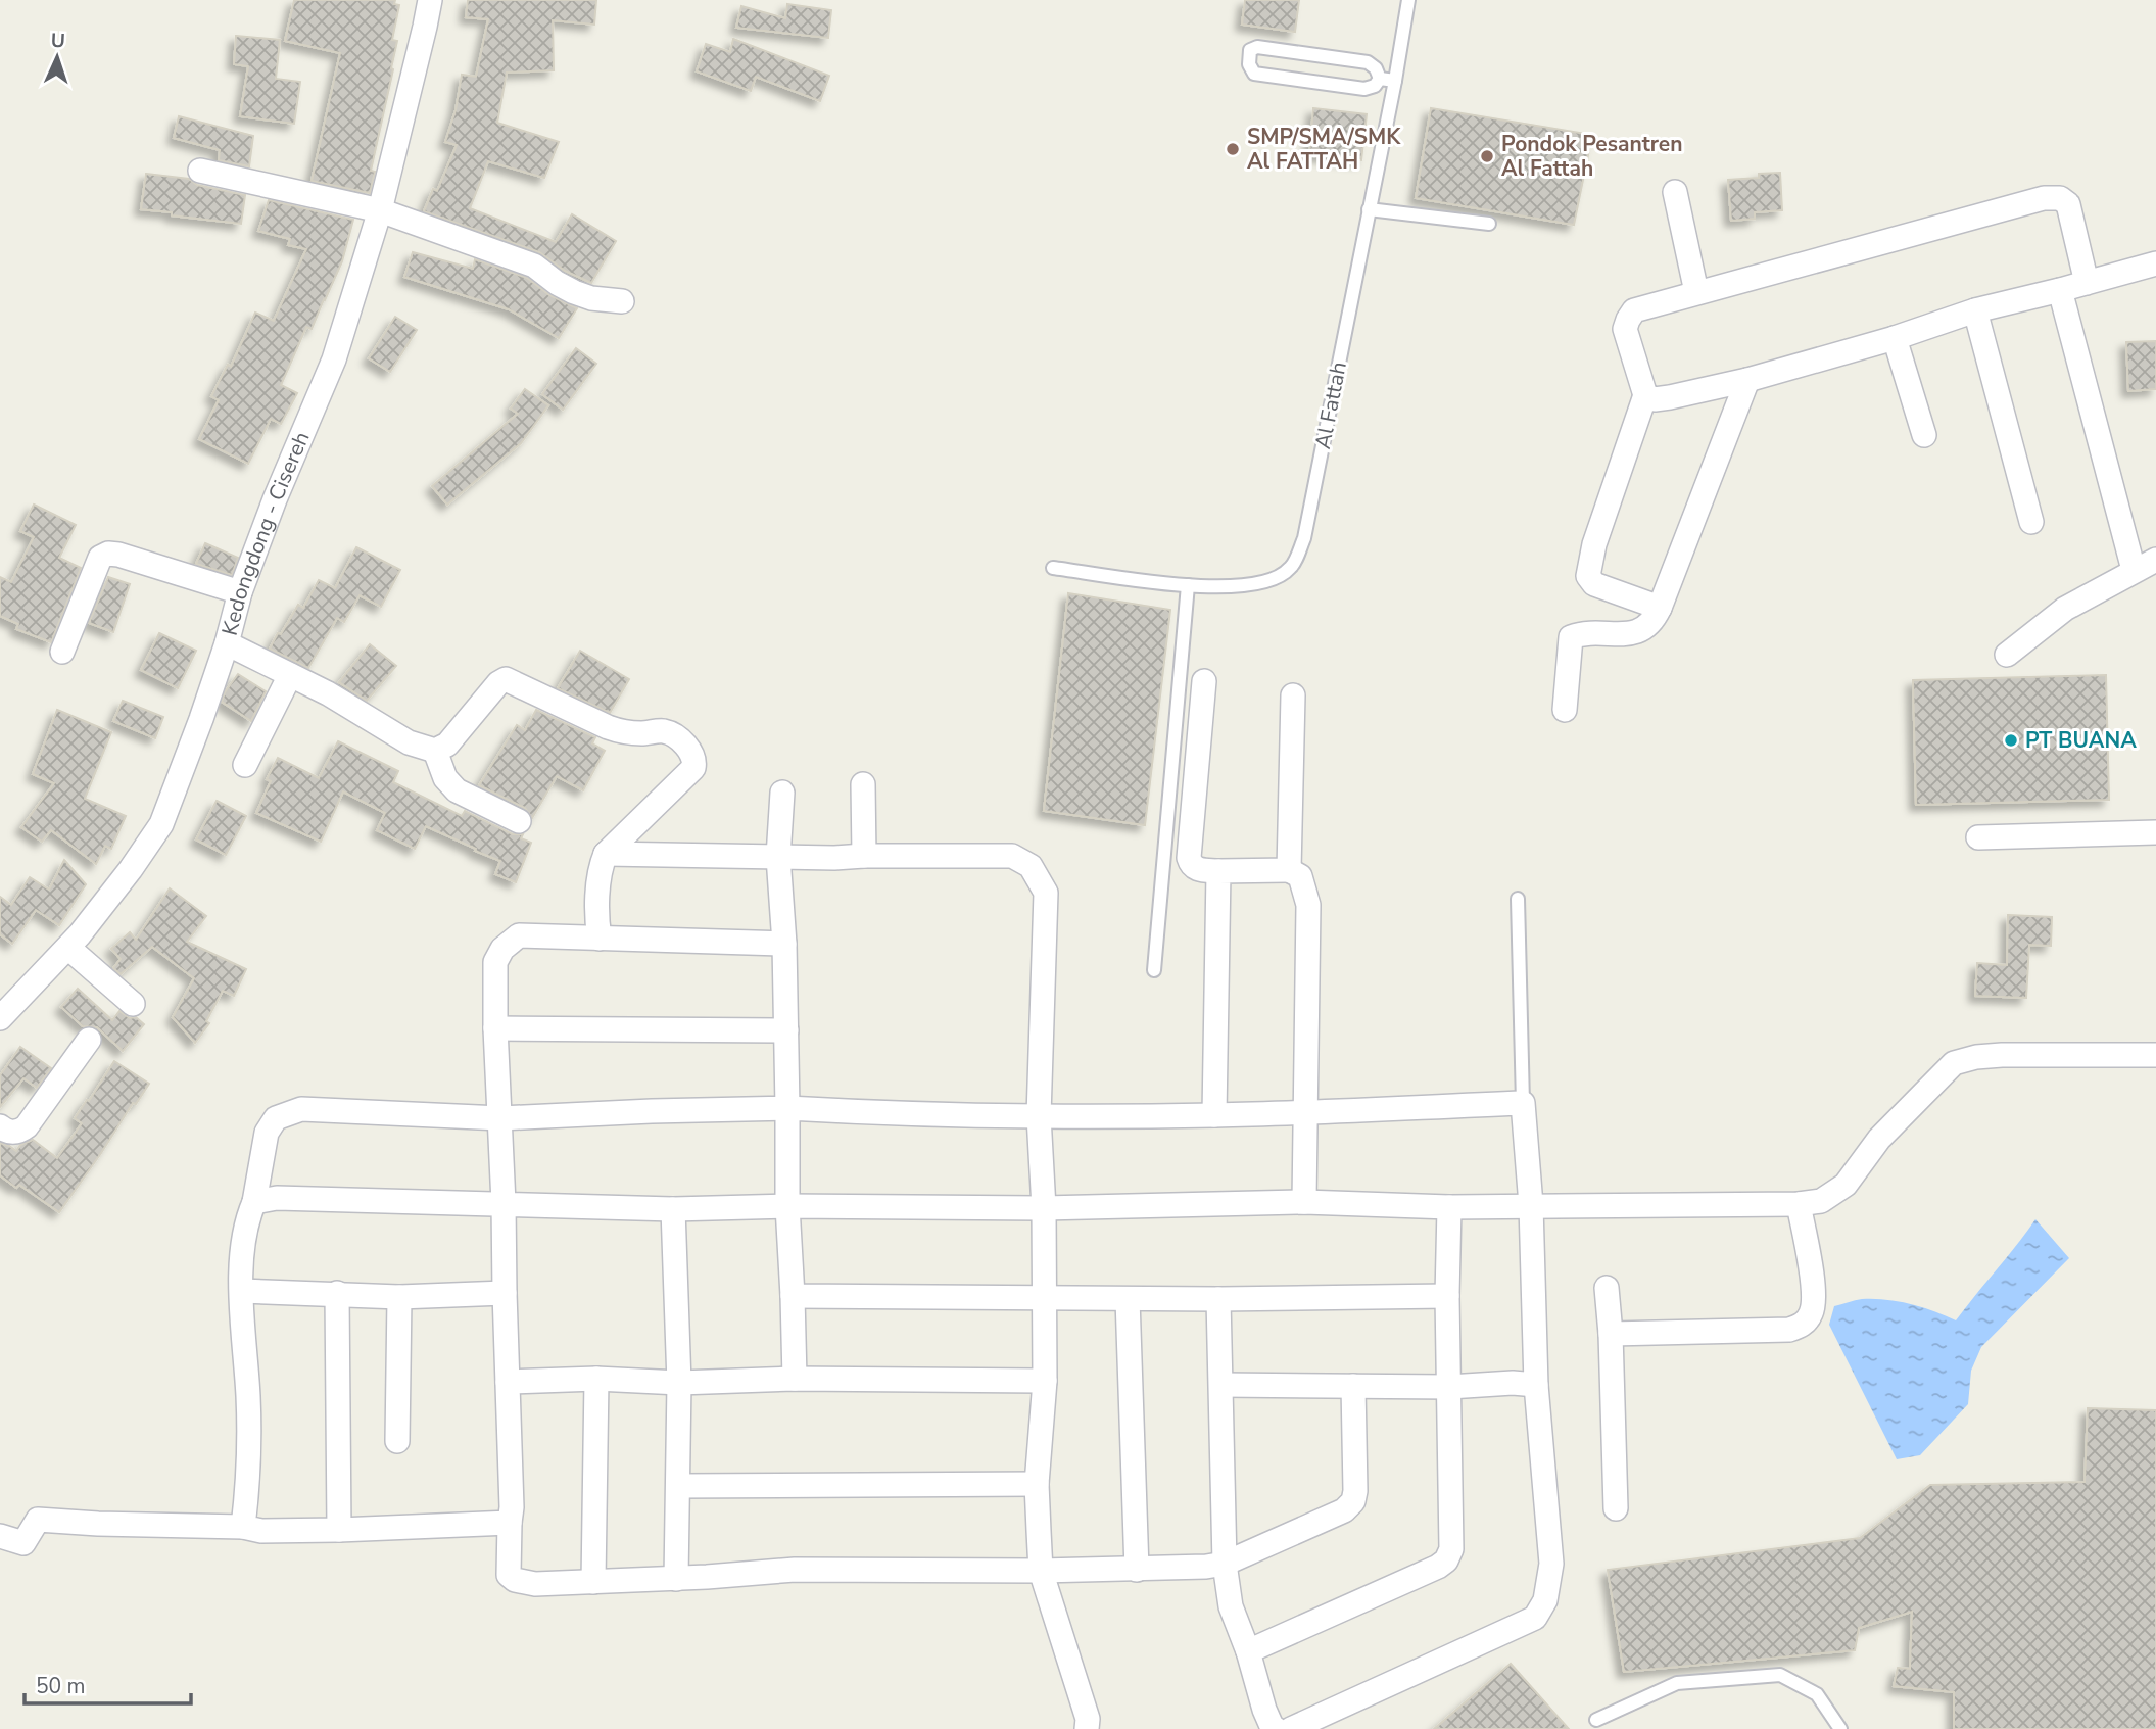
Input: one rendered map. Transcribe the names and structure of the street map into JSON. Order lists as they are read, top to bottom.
{
  "streets": {
    "street": ["Kedongdong - Cisereh"],
    "lane": ["Al Fattah"]
  },
  "places": ["SMP/SMA/SMK Al FATTAH", "Pondok Pesantren Al Fattah", "PT BUANA"],
  "scale_bar": "50 m",
  "north": "top"
}
